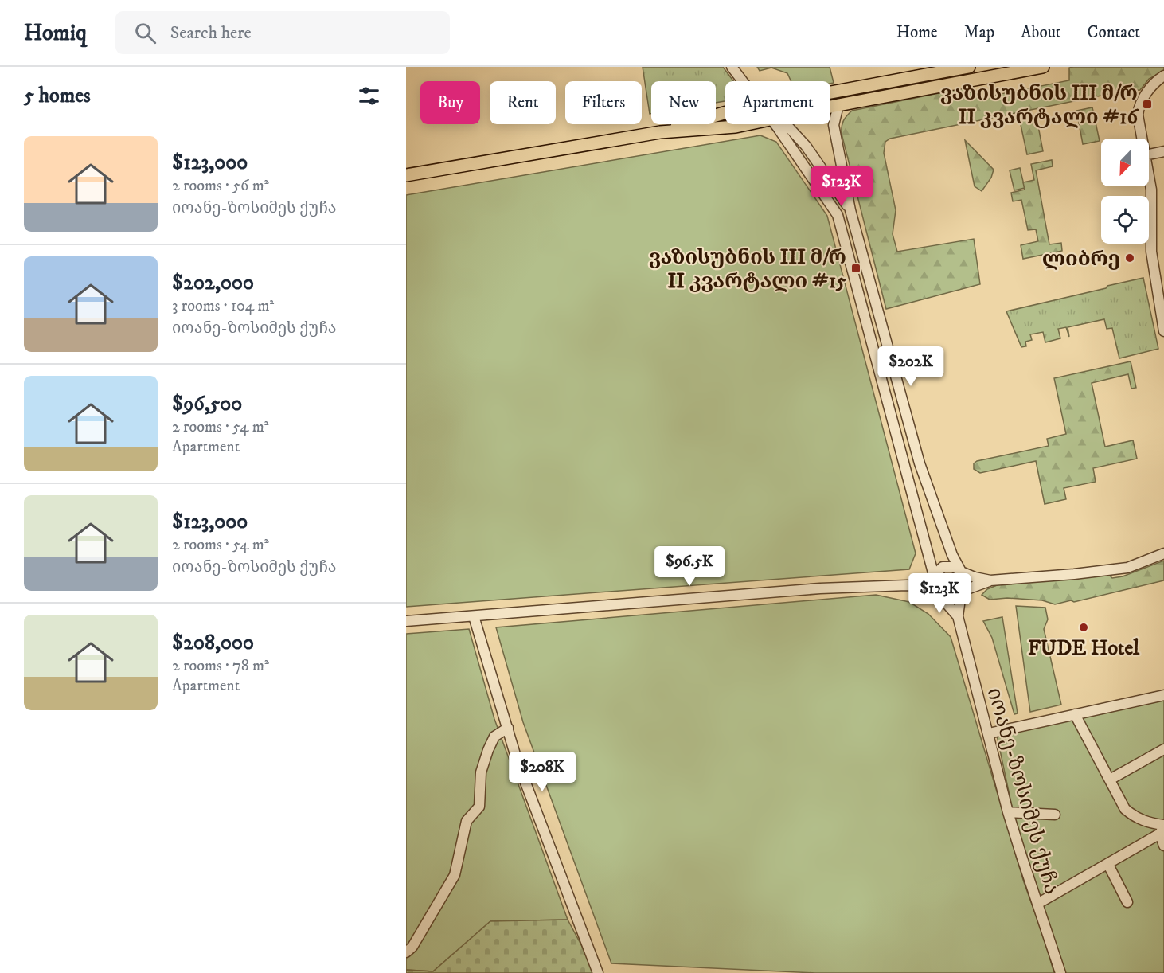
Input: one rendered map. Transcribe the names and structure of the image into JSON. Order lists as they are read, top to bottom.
{
  "streets": {
    "street": ["იოანე-ზოსიმეს ქუჩა"]
  },
  "places": {
    "transit": ["ვაზისუბნის III მ/რ II კვარტალი #16", "ვაზისუბნის III მ/რ II კვარტალი #15"],
    "other": ["ლიბრე", "FUDE Hotel"]
  },
  "north": "bottom left",
  "page": {
    "header": "Homiq",
    "search": "Search here",
    "nav": [
      "Home",
      "Map",
      "About",
      "Contact"
    ],
    "heading": "5 homes",
    "chip": [
      "Buy",
      "Rent",
      "Filters",
      "New",
      "Apartment"
    ],
    "list": [
      {
        "name": "$123,000",
        "note": "2 rooms · 56 m² · იოანე-ზოსიმეს ქუჩა"
      },
      {
        "name": "$202,000",
        "note": "3 rooms · 104 m² · იოანე-ზოსიმეს ქუჩა"
      },
      {
        "name": "$96,500",
        "note": "2 rooms · 54 m² · Apartment"
      },
      {
        "name": "$123,000",
        "note": "2 rooms · 54 m² · იოანე-ზოსიმეს ქუჩა"
      },
      {
        "name": "$208,000",
        "note": "2 rooms · 78 m² · Apartment"
      }
    ],
    "price": [
      "$123K",
      "$202K",
      "$96.5K",
      "$123K",
      "$208K"
    ]
  }
}
